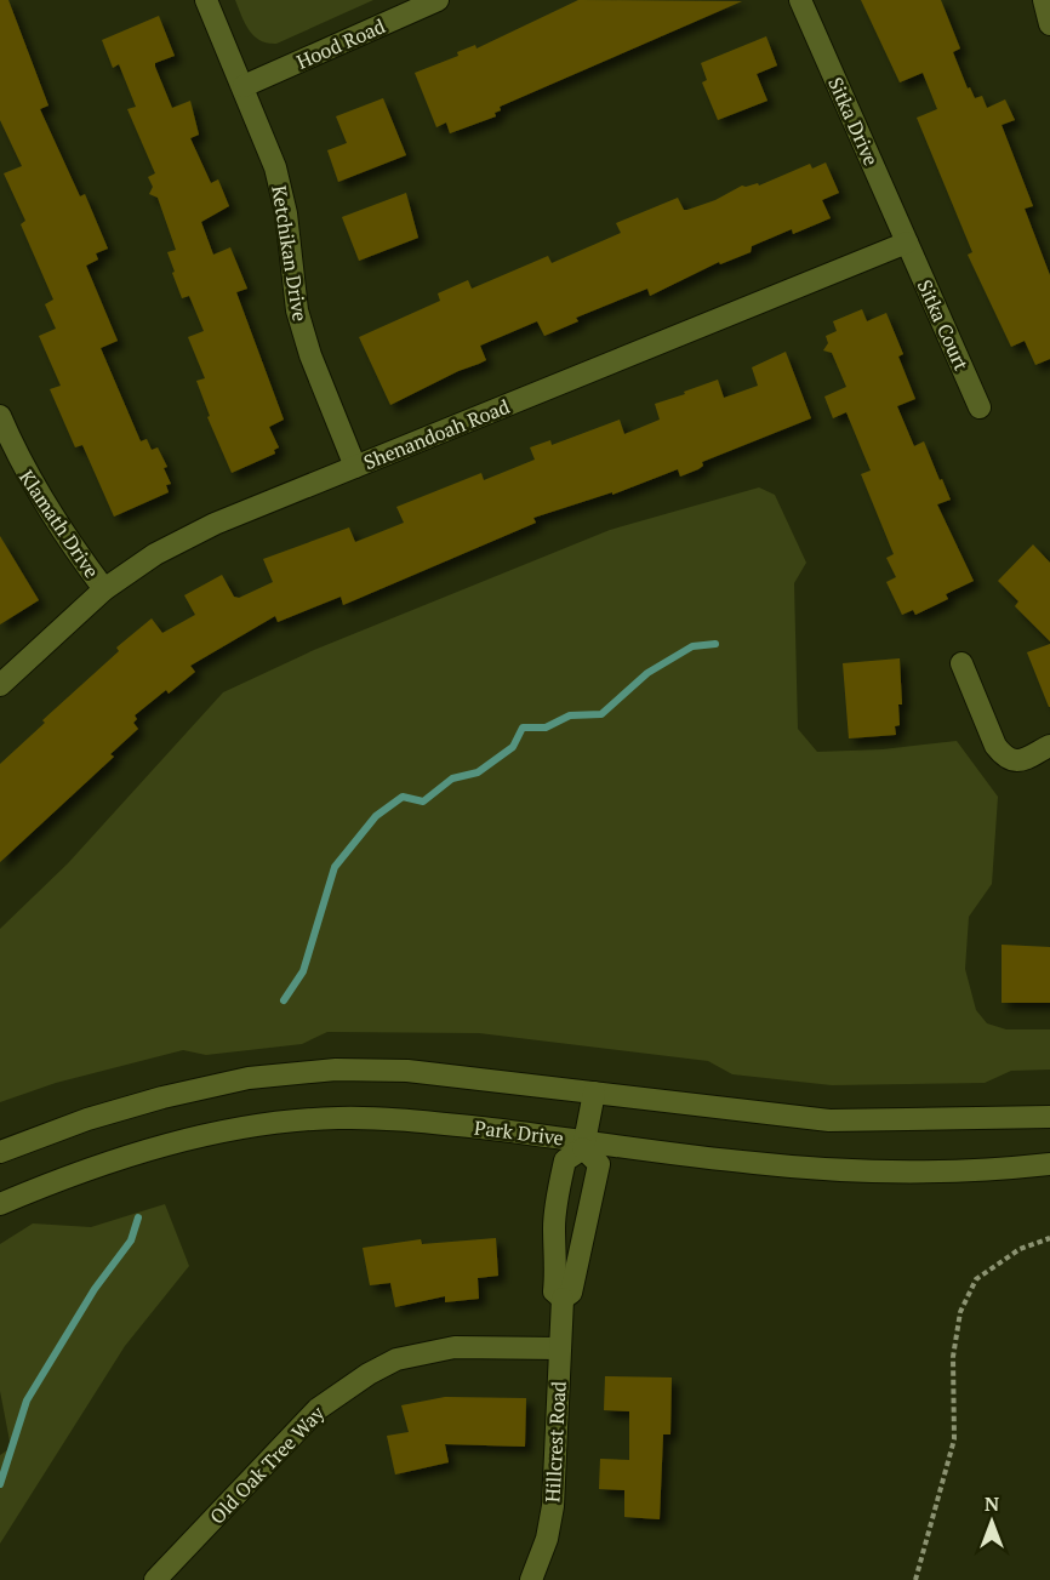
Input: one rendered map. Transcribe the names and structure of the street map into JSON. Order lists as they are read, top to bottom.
{
  "streets": {
    "street": [
      "Hood Road",
      "Sitka Drive",
      "Ketchikan Drive",
      "Sitka Court",
      "Shenandoah Road",
      "Klamath Drive",
      "Park Drive",
      "Hillcrest Road",
      "Old Oak Tree Way"
    ]
  },
  "crossings": [
    ["Hood Road", "Ketchikan Drive"],
    ["Sitka Drive", "Sitka Court"],
    ["Sitka Drive", "Shenandoah Road"],
    ["Ketchikan Drive", "Shenandoah Road"],
    ["Sitka Court", "Shenandoah Road"],
    ["Shenandoah Road", "Klamath Drive"],
    ["Park Drive", "Hillcrest Road"],
    ["Hillcrest Road", "Old Oak Tree Way"]
  ],
  "north": "top"
}
